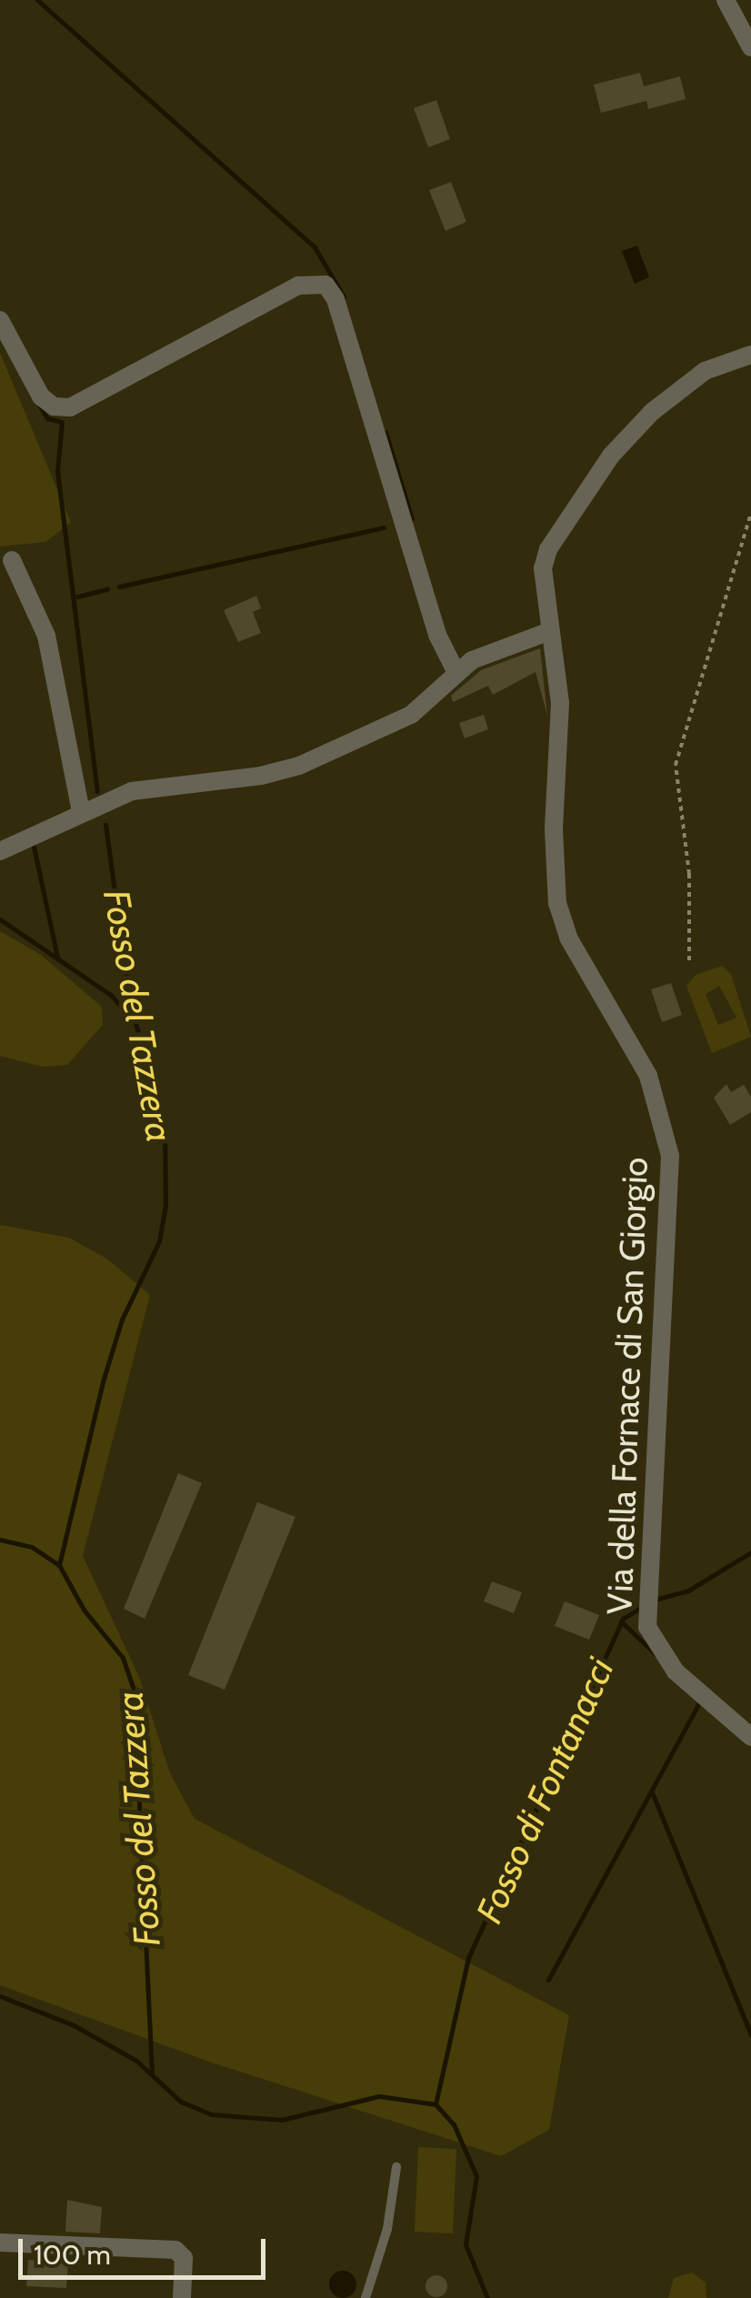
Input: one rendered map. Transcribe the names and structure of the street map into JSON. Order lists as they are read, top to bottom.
{
  "streets": {
    "street": ["Via della Fornace di San Giorgio"]
  },
  "water": ["Fosso del Tazzera", "Fosso di Fontanacci"],
  "scale_bar": "100 m"
}
